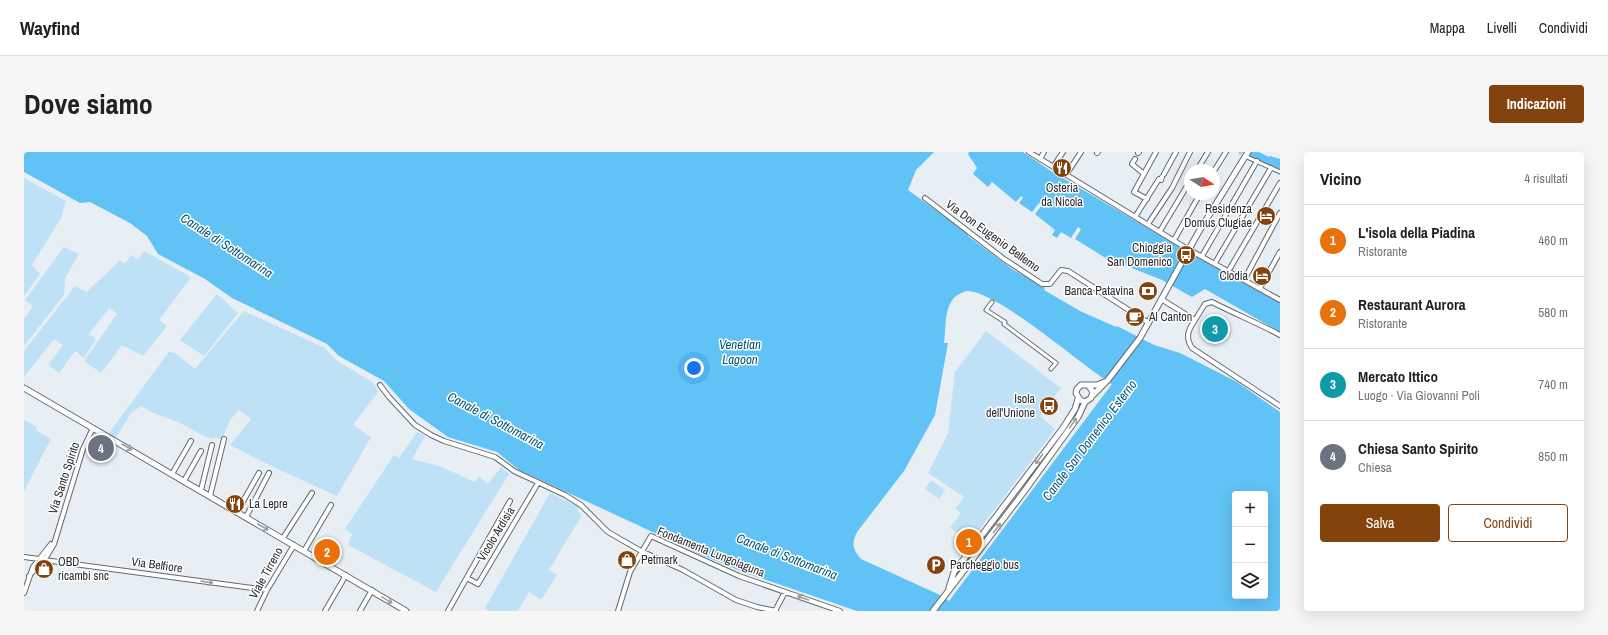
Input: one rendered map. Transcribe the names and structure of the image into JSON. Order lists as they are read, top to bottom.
{
  "streets": {
    "street": [
      "Via Don Eugenio Bellemo",
      "Via Santo Spirito",
      "Vicolo Ardisia",
      "Fondamenta Lungolaguna",
      "Via Belfiore",
      "Viale Tirreno"
    ]
  },
  "crossings": [
    ["Via Santo Spirito", "Via Belfiore"],
    ["Via Belfiore", "Viale Tirreno"]
  ],
  "one_way": ["Via Belfiore"],
  "water": ["Canale di Sottomarina", "Venetian Lagoon", "Canale San Domenico Esterno"],
  "places": {
    "restaurant": ["Osteria da Nicola", "La Lepre"],
    "hotel": ["Residenza Domus Clugiae", "Clodia"],
    "bus stop": ["Chioggia San Domenico", "Isola dell'Unione"],
    "bank": ["Banca Patavina"],
    "cafe": ["Al Canton"],
    "shop": ["Petmark", "OBD ricambi snc"],
    "parking": ["Parcheggio bus"]
  },
  "north": "right",
  "page": {
    "header": "Wayfind",
    "nav": ["Mappa", "Livelli", "Condividi"],
    "title": "Dove siamo",
    "buttons": [
      "Indicazioni",
      ["Salva", "Condividi"]
    ],
    "heading": ["Vicino", "4 risultati"],
    "list": [
      {
        "mark": "1",
        "name": "L'isola della Piadina",
        "note": "Ristorante",
        "value": "460 m"
      },
      {
        "mark": "2",
        "name": "Restaurant Aurora",
        "note": "Ristorante",
        "value": "580 m"
      },
      {
        "mark": "3",
        "name": "Mercato Ittico",
        "note": "Luogo · Via Giovanni Poli",
        "value": "740 m"
      },
      {
        "mark": "4",
        "name": "Chiesa Santo Spirito",
        "note": "Chiesa",
        "value": "850 m"
      }
    ],
    "pins": [
      "3",
      "4",
      "1",
      "2"
    ],
    "map_buttons": ["+", "−"]
  }
}
